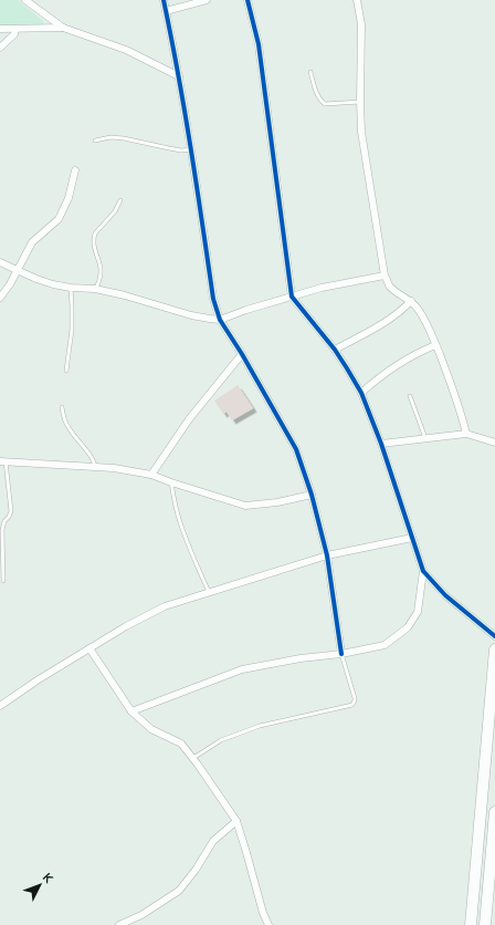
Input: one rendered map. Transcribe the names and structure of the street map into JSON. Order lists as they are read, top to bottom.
{
  "north": "top right"
}
